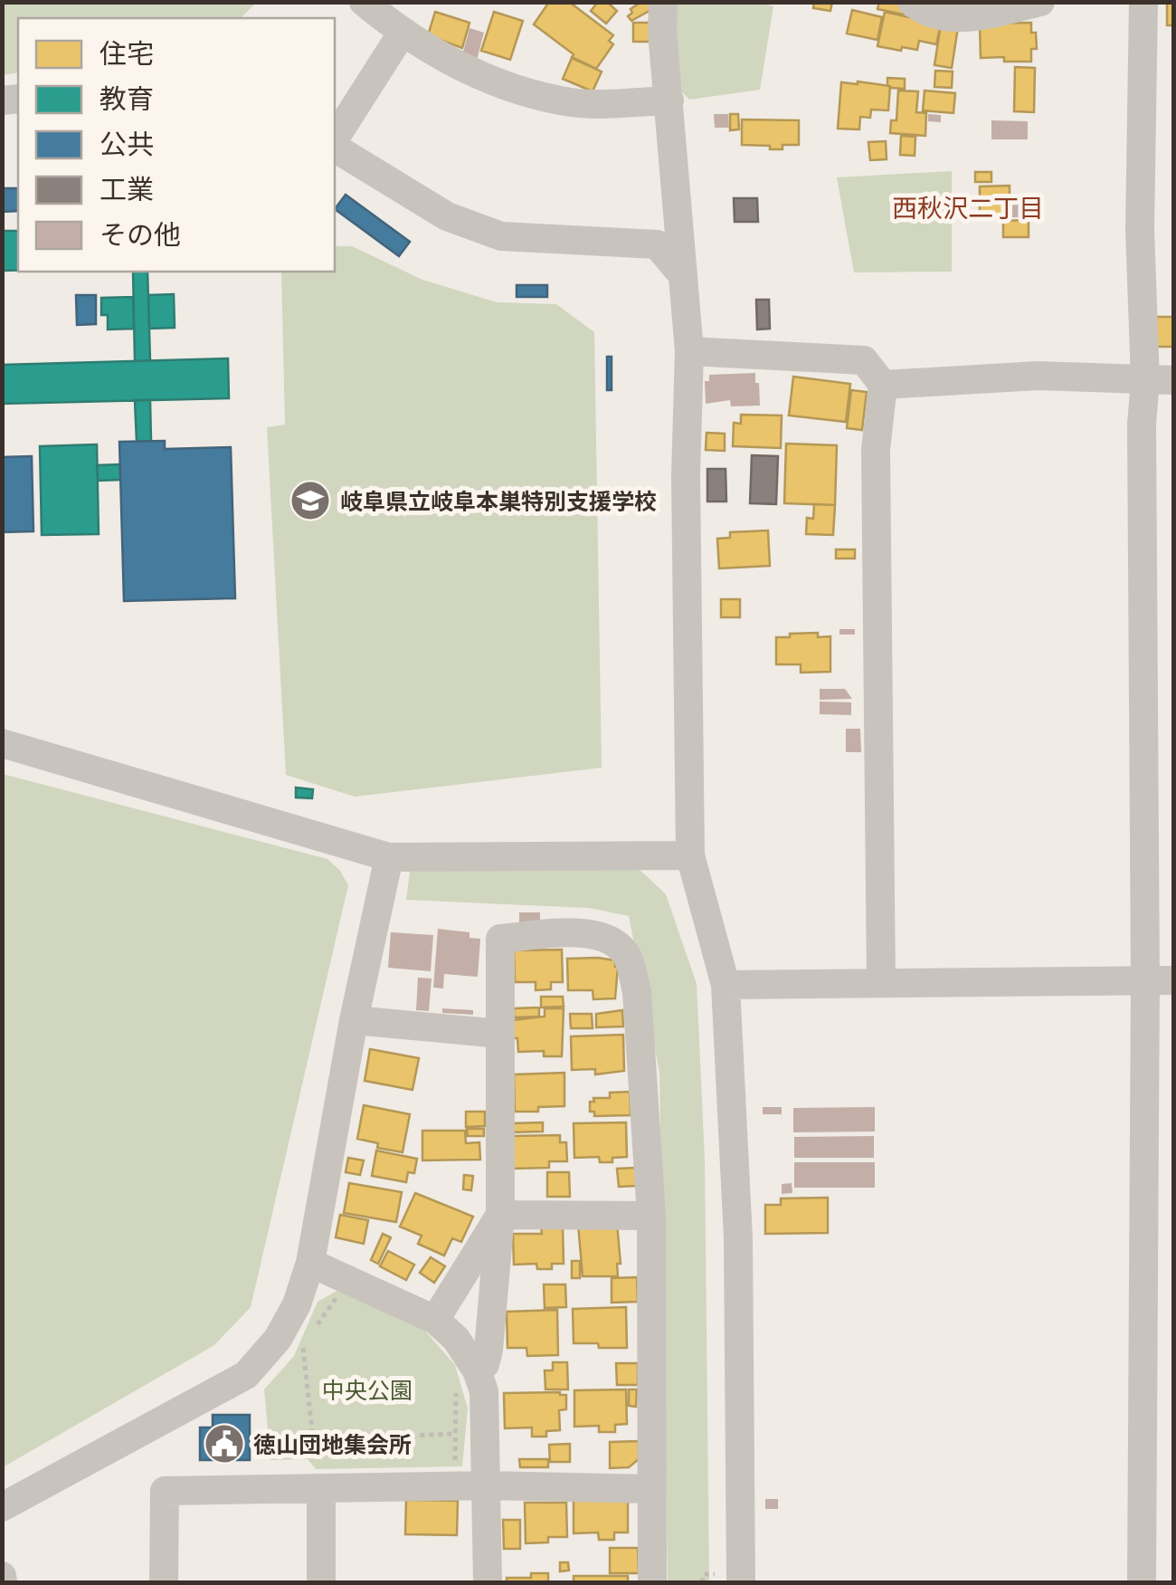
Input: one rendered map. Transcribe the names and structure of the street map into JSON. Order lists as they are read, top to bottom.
{
  "districts": ["西秋沢二丁目"],
  "parks": ["中央公園"],
  "places": {
    "school or university": ["岐阜県立岐阜本巣特別支援学校"],
    "public building": ["徳山団地集会所"]
  },
  "legend": [
    "住宅",
    "教育",
    "公共",
    "工業",
    "その他"
  ]
}
